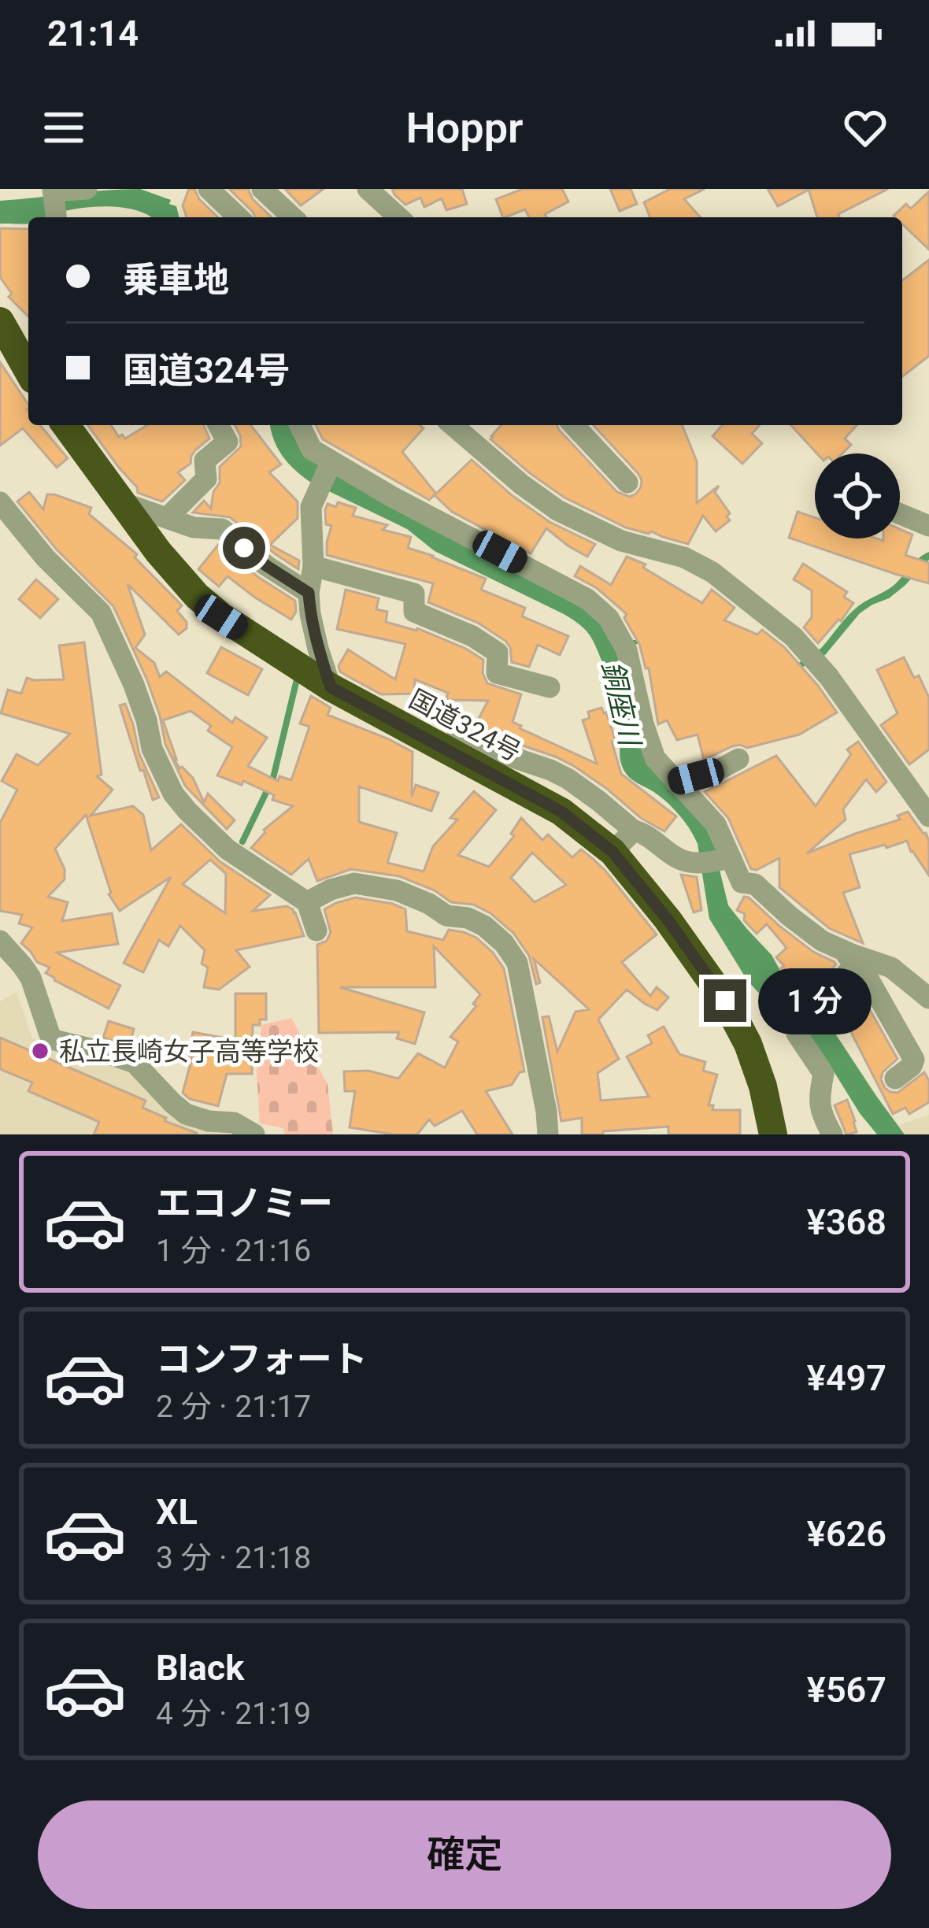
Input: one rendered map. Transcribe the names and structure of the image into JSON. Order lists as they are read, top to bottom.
{
  "streets": {
    "highway": ["国道324号"]
  },
  "water": ["銅座川"],
  "places": ["私立長崎女子高等学校"],
  "page": {
    "status": "21:14",
    "header": "Hoppr",
    "banner": ["乗車地", "国道324号"],
    "bubble": "1 分",
    "list": [
      {
        "name": "エコノミー",
        "note": "1 分 · 21:16",
        "value": "¥368"
      },
      {
        "name": "コンフォート",
        "note": "2 分 · 21:17",
        "value": "¥497"
      },
      {
        "name": "XL",
        "note": "3 分 · 21:18",
        "value": "¥626"
      },
      {
        "name": "Black",
        "note": "4 分 · 21:19",
        "value": "¥567"
      }
    ],
    "buttons": "確定"
  }
}
